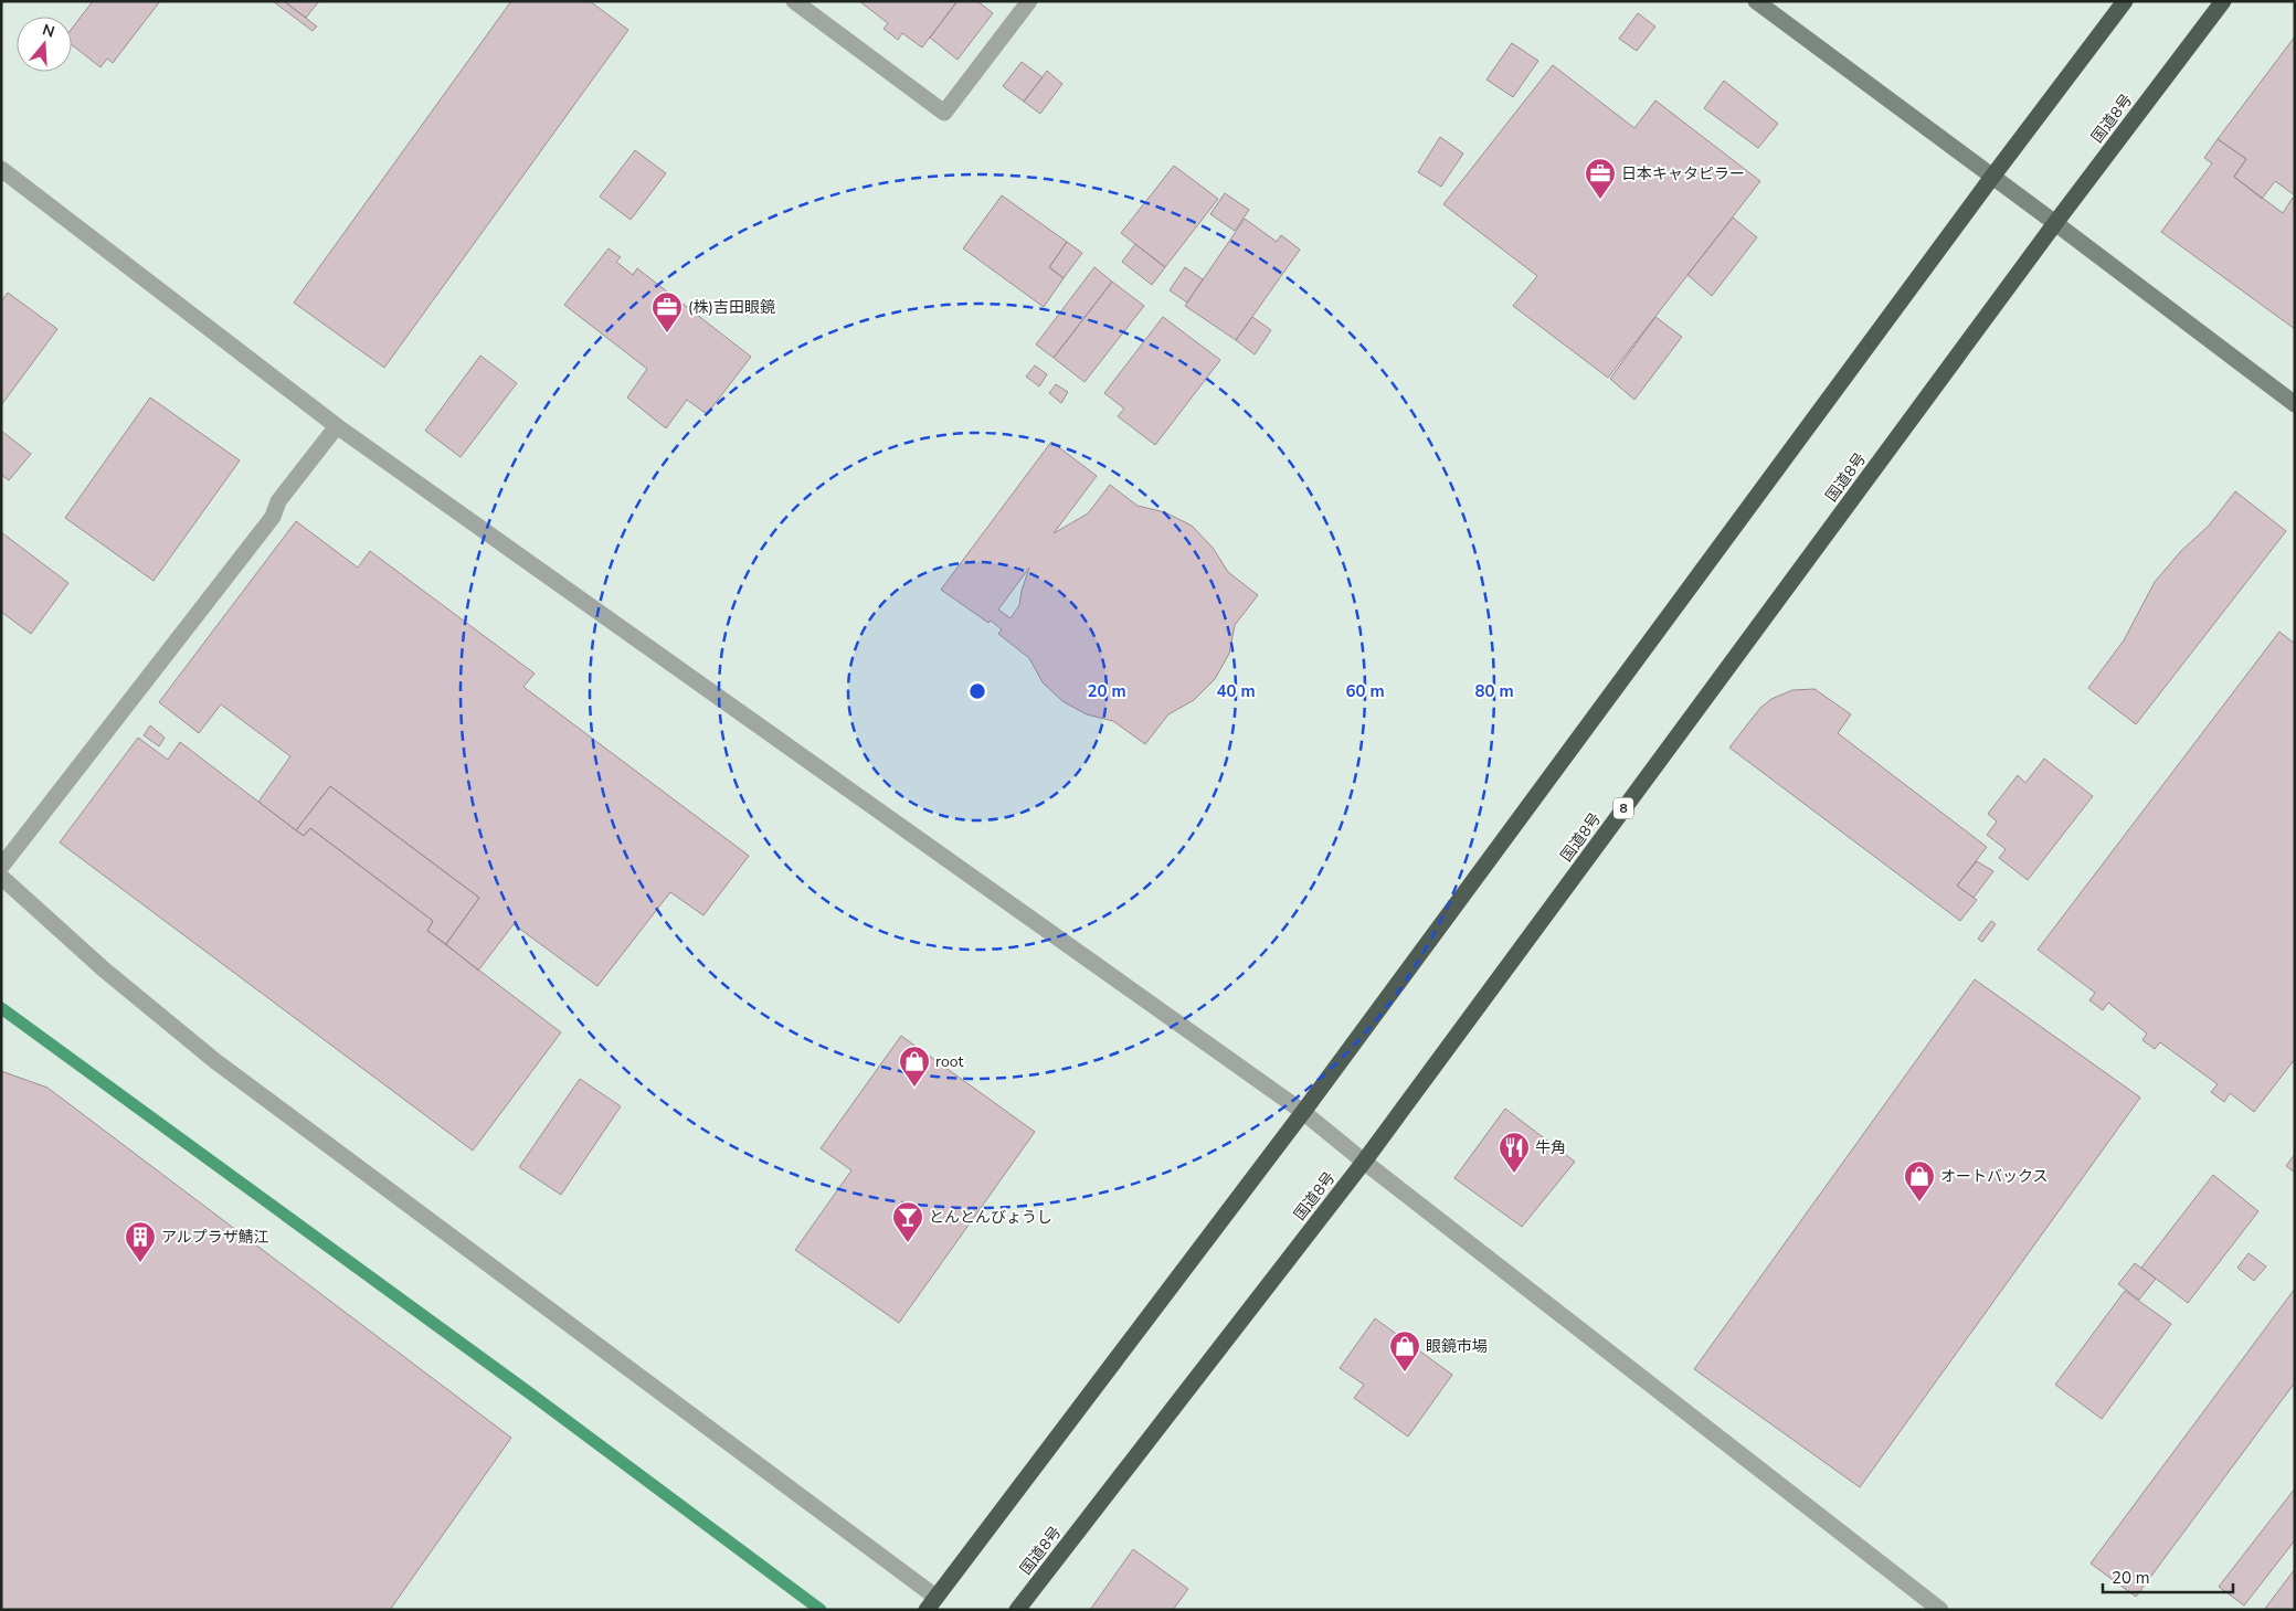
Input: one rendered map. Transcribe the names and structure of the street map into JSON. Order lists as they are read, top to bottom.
{
  "streets": {
    "highway": ["国道8号", "8"]
  },
  "places": {
    "office": ["日本キャタピラー", "(株)吉田眼鏡"],
    "shop": ["root", "オートバックス", "眼鏡市場"],
    "restaurant": ["牛角"],
    "bar": ["とんとんびょうし"],
    "building": ["アルプラザ鯖江"]
  },
  "scale_bar": "20 m",
  "north": "top",
  "rings": [
    "20 m",
    "40 m",
    "60 m",
    "80 m"
  ]
}
